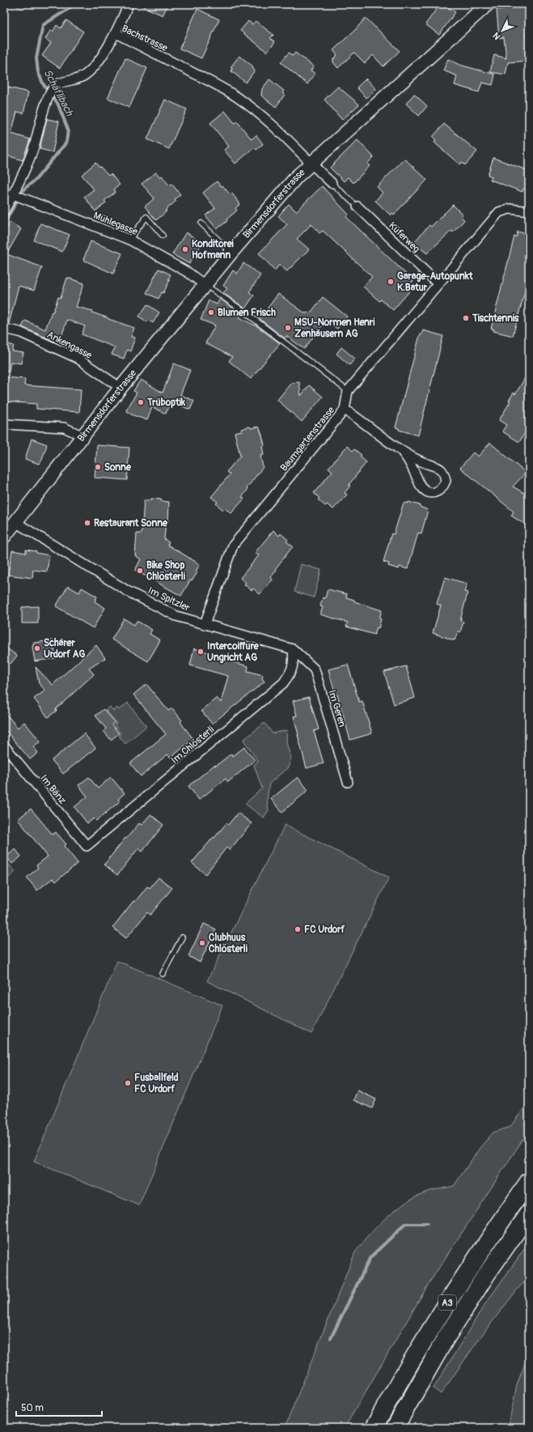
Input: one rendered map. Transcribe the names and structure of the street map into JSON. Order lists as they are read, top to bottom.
{
  "streets": {
    "highway": ["A3"],
    "main road": ["Birmensdorferstrasse"],
    "street": [
      "Bachstrasse",
      "Mühlegasse",
      "Küferweg",
      "Ankengasse",
      "Baumgartenstrasse",
      "Im Spitzler",
      "Im Geren",
      "Im Chlösterli",
      "Im Bänz"
    ]
  },
  "crossings": [
    ["Bachstrasse", "Birmensdorferstrasse"],
    ["Bachstrasse", "Mühlegasse"],
    ["Bachstrasse", "Küferweg"],
    ["Birmensdorferstrasse", "Mühlegasse"],
    ["Birmensdorferstrasse", "Küferweg"],
    ["Birmensdorferstrasse", "Ankengasse"],
    ["Birmensdorferstrasse", "Im Spitzler"],
    ["Küferweg", "Baumgartenstrasse"],
    ["Baumgartenstrasse", "Im Spitzler"],
    ["Im Spitzler", "Im Geren"],
    ["Im Spitzler", "Im Chlösterli"],
    ["Im Geren", "Im Chlösterli"],
    ["Im Chlösterli", "Im Bänz"]
  ],
  "water": ["Schäflibach"],
  "places": [
    "Konditorei Hofmann",
    "Garage-Autopunkt K.Batur",
    "Blumen Frisch",
    "Tischtennis",
    "MSU-Normen Henri Zenhäusern AG",
    "Trüboptik",
    "Sonne",
    "Restaurant Sonne",
    "Bike Shop Chlösterli",
    "Schärer Urdorf AG",
    "Intercoiffure Ungricht AG",
    "FC Urdorf",
    "Clubhuus Chlösterli",
    "Fusballfeld FC Urdorf"
  ],
  "scale_bar": "50 m",
  "north": "bottom left"
}
